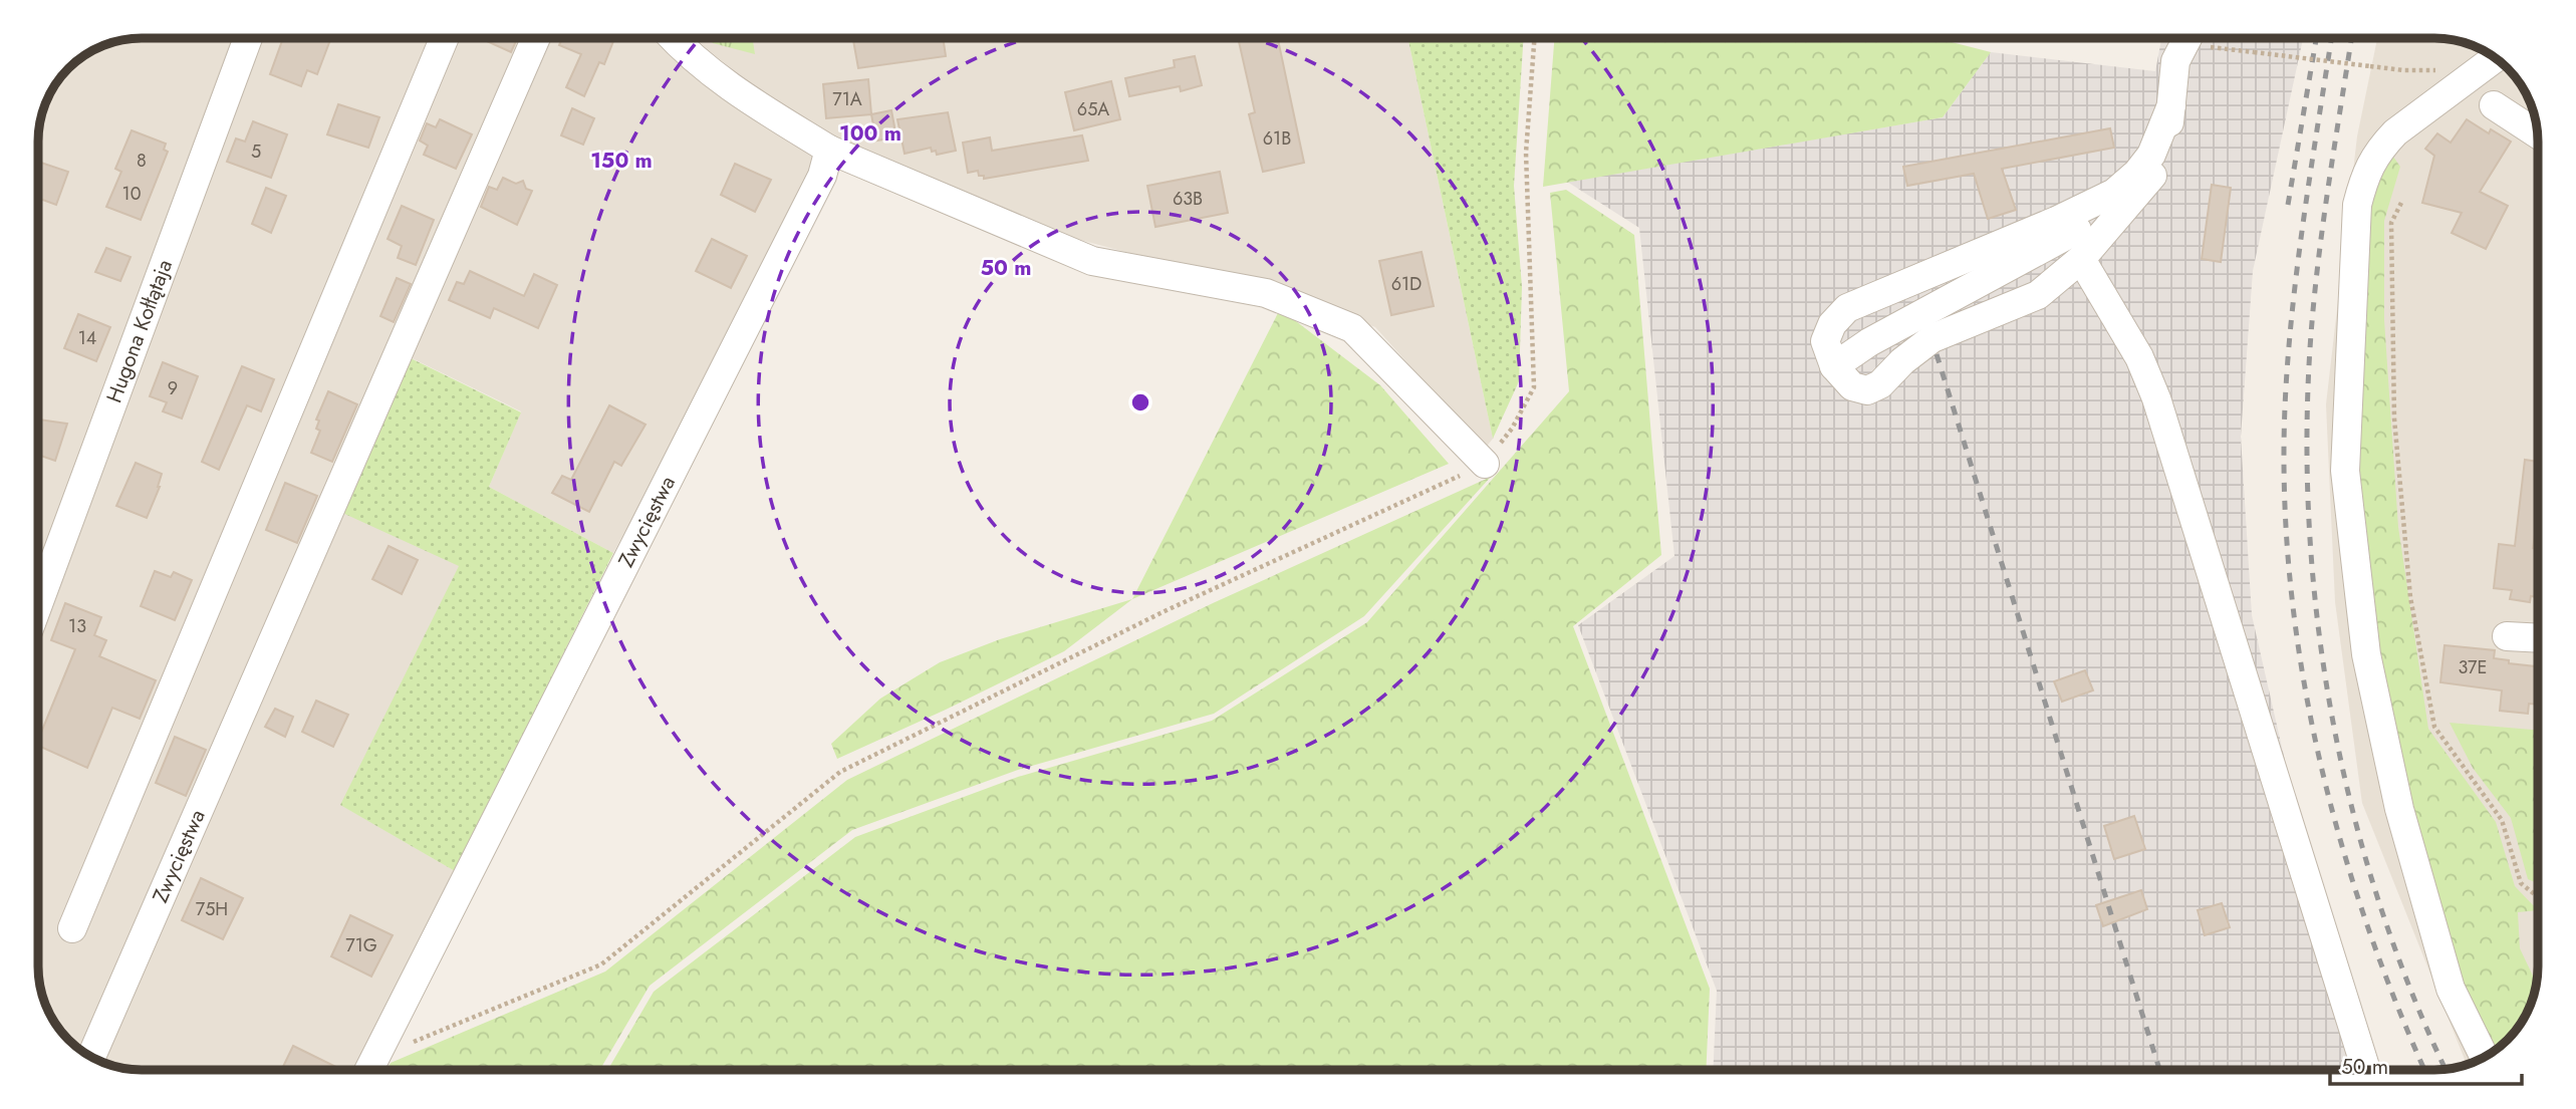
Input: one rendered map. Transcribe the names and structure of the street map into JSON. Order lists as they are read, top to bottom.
{
  "streets": {
    "street": ["Hugona Kołłątaja", "Zwycięstwa"]
  },
  "house_numbers": [
    "71A",
    "65A",
    "61B",
    "5",
    "8",
    "10",
    "63B",
    "61D",
    "14",
    "9",
    "13",
    "37E",
    "75H",
    "71G"
  ],
  "scale_bar": "50 m",
  "rings": ["100 m", "150 m", "50 m"]
}
